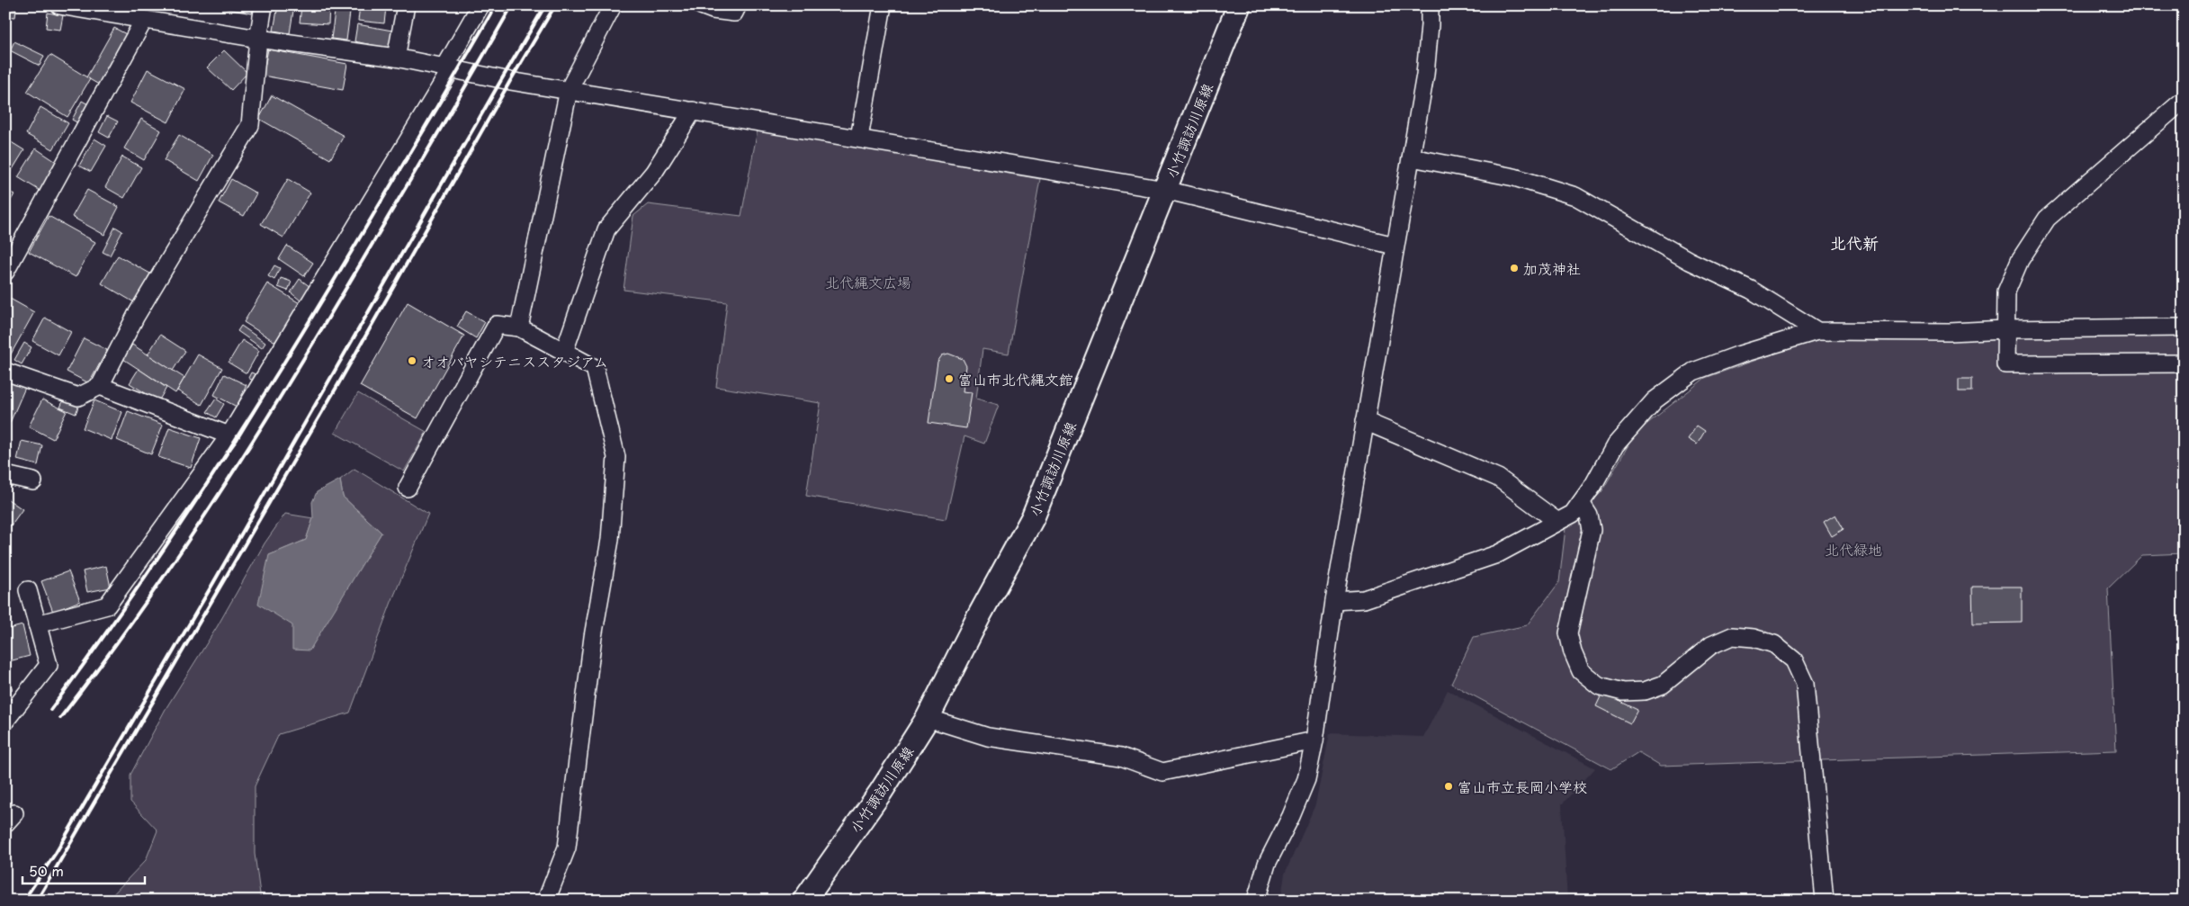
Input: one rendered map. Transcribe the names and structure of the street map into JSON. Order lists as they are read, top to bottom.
{
  "streets": {
    "main road": ["小竹諏訪川原線"]
  },
  "districts": ["北代新"],
  "parks": ["北代縄文広場", "北代緑地"],
  "places": [
    "加茂神社",
    "オオバヤシテニススタジアム",
    "富山市北代縄文館",
    "富山市立長岡小学校"
  ],
  "scale_bar": "50 m"
}
